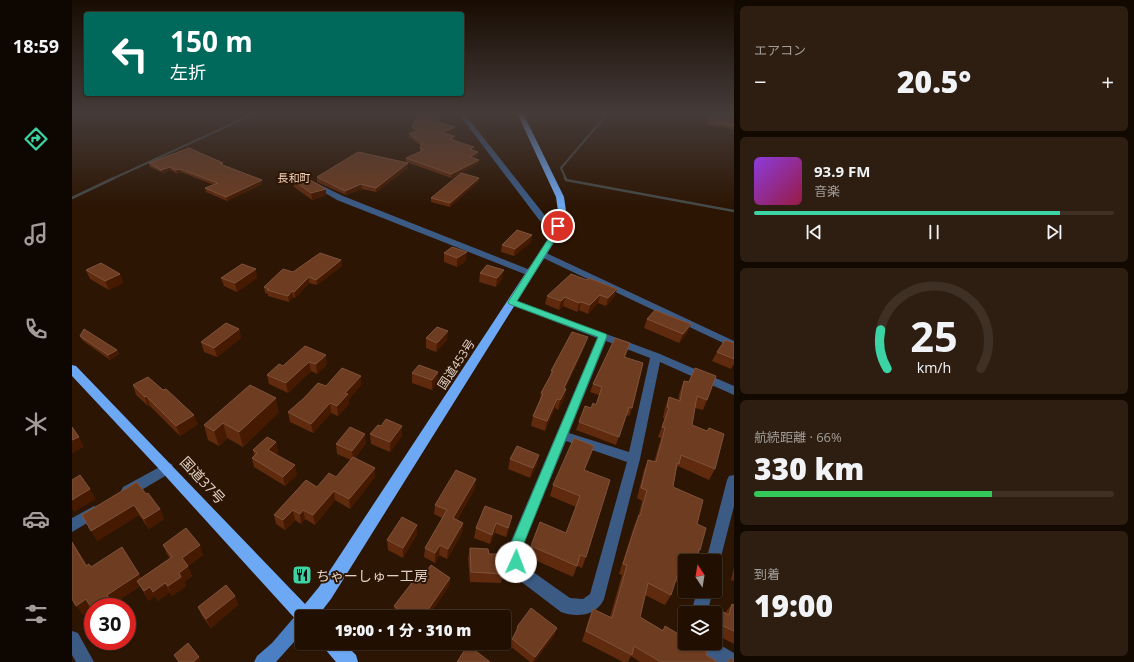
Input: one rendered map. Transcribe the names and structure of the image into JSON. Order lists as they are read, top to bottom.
{
  "streets": {
    "highway": ["国道453号", "国道37号"]
  },
  "districts": ["長和町"],
  "places": {
    "restaurant": ["ちゃーしゅー工房"]
  },
  "north": "top",
  "page": {
    "tabs": "18:59",
    "tile": [
      "エアコン",
      ["航続距離 · 66%", "330 km"],
      ["到着", "19:00"]
    ],
    "turn": ["150 m", "左折"],
    "heat": ["−", "20.5°", "+"],
    "song": ["93.9 FM", "音楽"],
    "limit": "30",
    "trip": "19:00 · 1 分 · 310 m",
    "gauge": ["25", "km/h"]
  }
}
